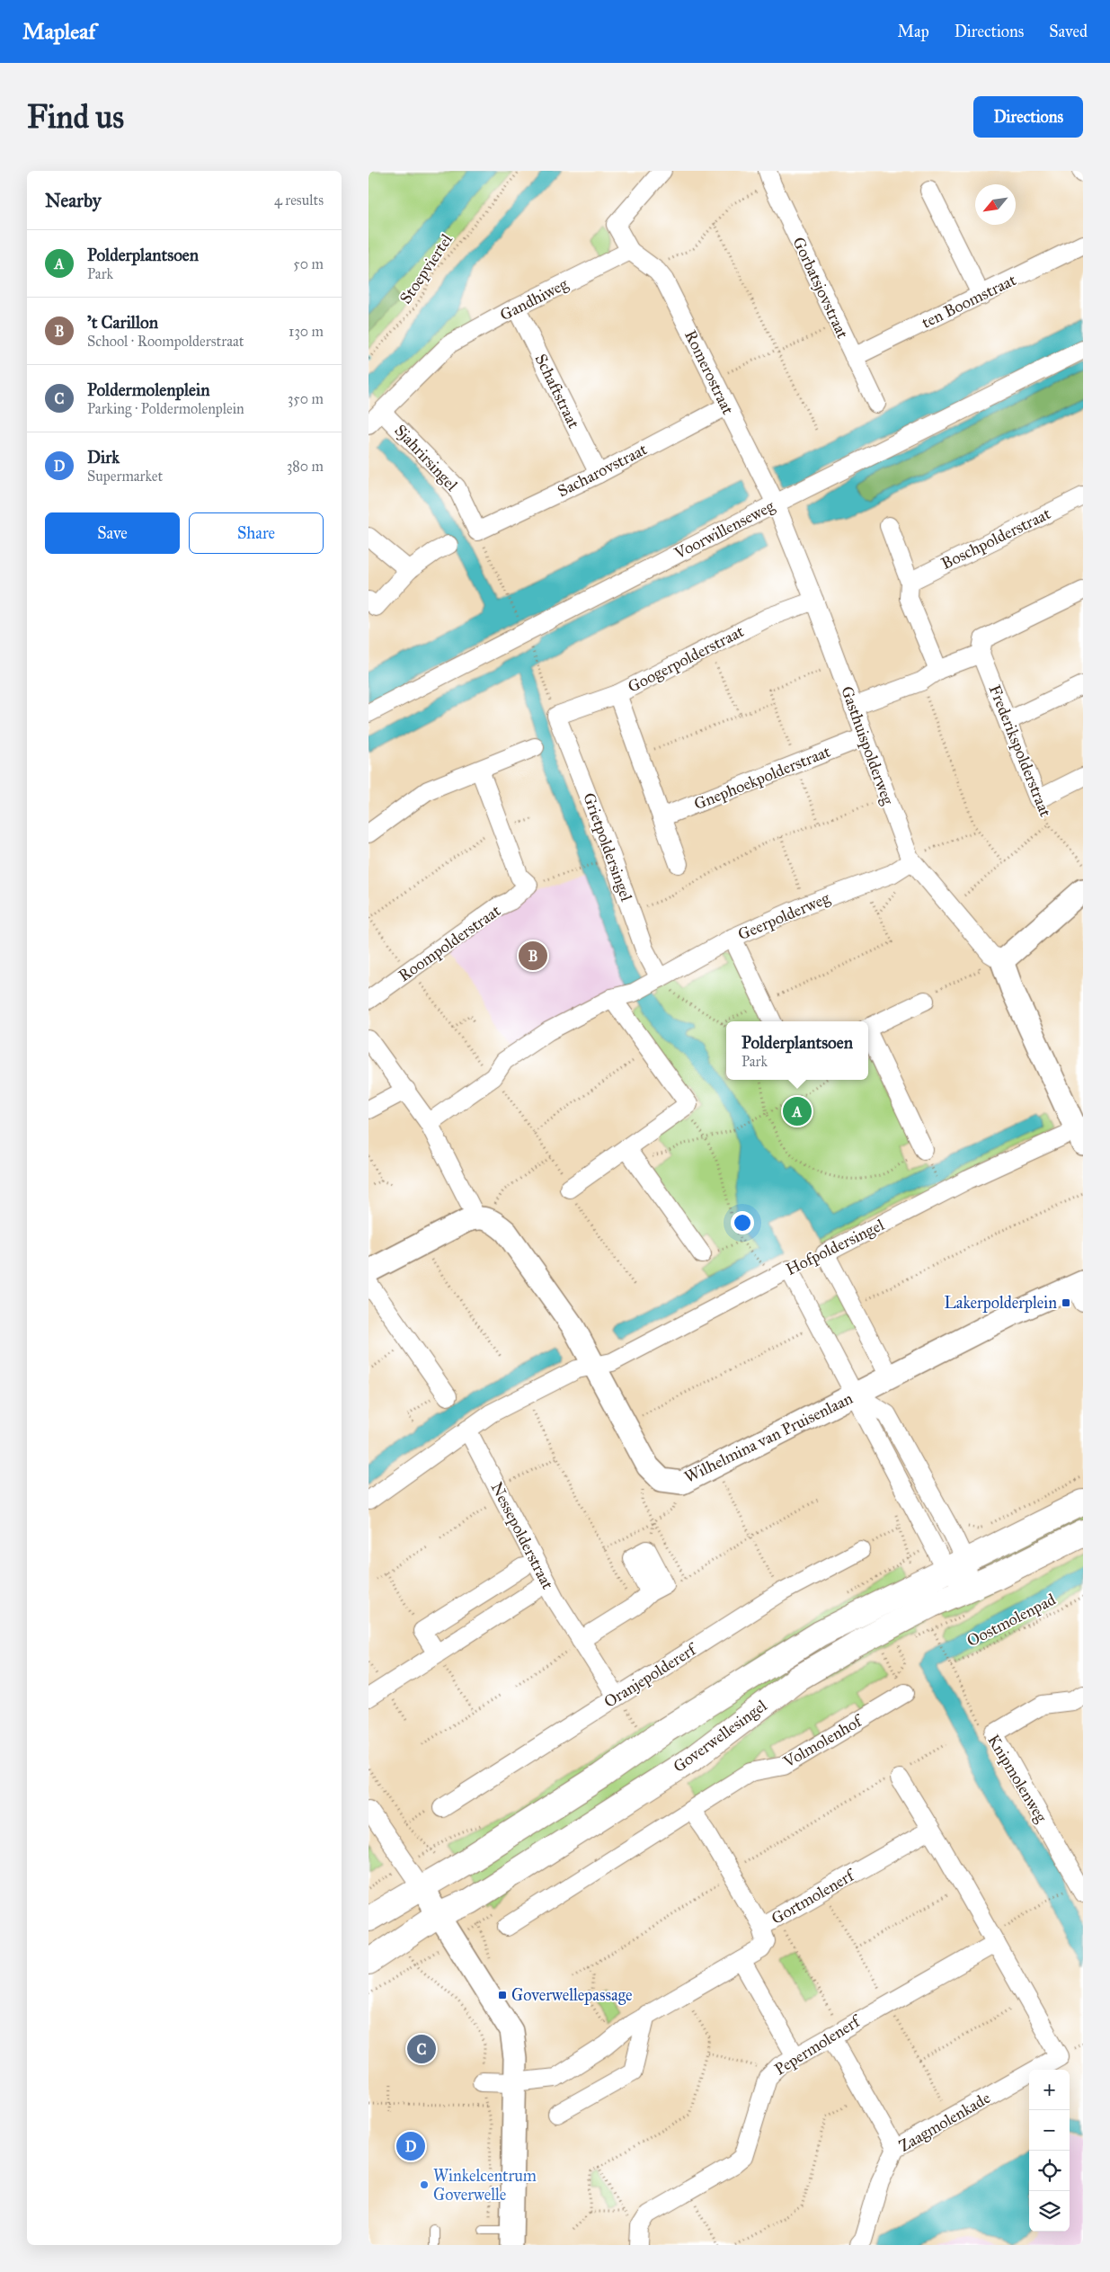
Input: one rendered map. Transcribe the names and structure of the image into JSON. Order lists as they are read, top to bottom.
{
  "streets": {
    "main road": ["Goverwellesingel"],
    "street": [
      "Gorbatsjovstraat",
      "Gandhiweg",
      "ten Boomstraat",
      "Romerostraat",
      "Schaftstraat",
      "Sjahrirsingel",
      "Sacharovstraat",
      "Voorwillenseweg",
      "Boschpolderstraat",
      "Googerpolderstraat",
      "Gasthuispolderweg",
      "Frederikspolderstraat",
      "Gnephoekpolderstraat",
      "Grietpoldersingel",
      "Geerpolderweg",
      "Roompolderstraat",
      "Hofpoldersingel",
      "Wilhelmina van Pruisenlaan",
      "Nessepolderstraat",
      "Oranjepoldererf",
      "Volmolenhof",
      "Knipmolenweg",
      "Gortmolenerf",
      "Pepermolenerf",
      "Zaagmolenkade"
    ],
    "path": ["Stoepviertel", "Oostmolenpad"]
  },
  "crossings": [
    ["Gorbatsjovstraat", "ten Boomstraat"],
    ["Gandhiweg", "Romerostraat"],
    ["Gandhiweg", "Schaftstraat"],
    ["Gandhiweg", "Sjahrirsingel"],
    ["Romerostraat", "Sacharovstraat"],
    ["Romerostraat", "Voorwillenseweg"],
    ["Romerostraat", "Gasthuispolderweg"],
    ["Schaftstraat", "Sacharovstraat"],
    ["Sjahrirsingel", "Sacharovstraat"],
    ["Voorwillenseweg", "Gasthuispolderweg"],
    ["Googerpolderstraat", "Gasthuispolderweg"],
    ["Googerpolderstraat", "Grietpoldersingel"],
    ["Gasthuispolderweg", "Gnephoekpolderstraat"],
    ["Gasthuispolderweg", "Geerpolderweg"],
    ["Grietpoldersingel", "Geerpolderweg"],
    ["Hofpoldersingel", "Wilhelmina van Pruisenlaan"],
    ["Hofpoldersingel", "Nessepolderstraat"],
    ["Nessepolderstraat", "Oranjepoldererf"],
    ["Oostmolenpad", "Knipmolenweg"]
  ],
  "places": {
    "transit": ["Lakerpolderplein", "Goverwellepassage"],
    "other": ["Winkelcentrum Goverwelle"]
  },
  "north": "bottom left",
  "page": {
    "header": "Mapleaf",
    "nav": ["Map", "Directions", "Saved"],
    "buttons": [
      "Directions",
      ["Save", "Share"]
    ],
    "title": "Find us",
    "heading": ["Nearby", "4 results"],
    "list": [
      {
        "mark": "A",
        "name": "Polderplantsoen",
        "note": "Park",
        "value": "50 m"
      },
      {
        "mark": "B",
        "name": "'t Carillon",
        "note": "School · Roompolderstraat",
        "value": "130 m"
      },
      {
        "mark": "C",
        "name": "Poldermolenplein",
        "note": "Parking · Poldermolenplein",
        "value": "350 m"
      },
      {
        "mark": "D",
        "name": "Dirk",
        "note": "Supermarket",
        "value": "380 m"
      }
    ],
    "pins": [
      "B",
      "A",
      "C",
      "D"
    ],
    "popup": ["Polderplantsoen", "Park"],
    "map_buttons": ["+", "−"]
  }
}
